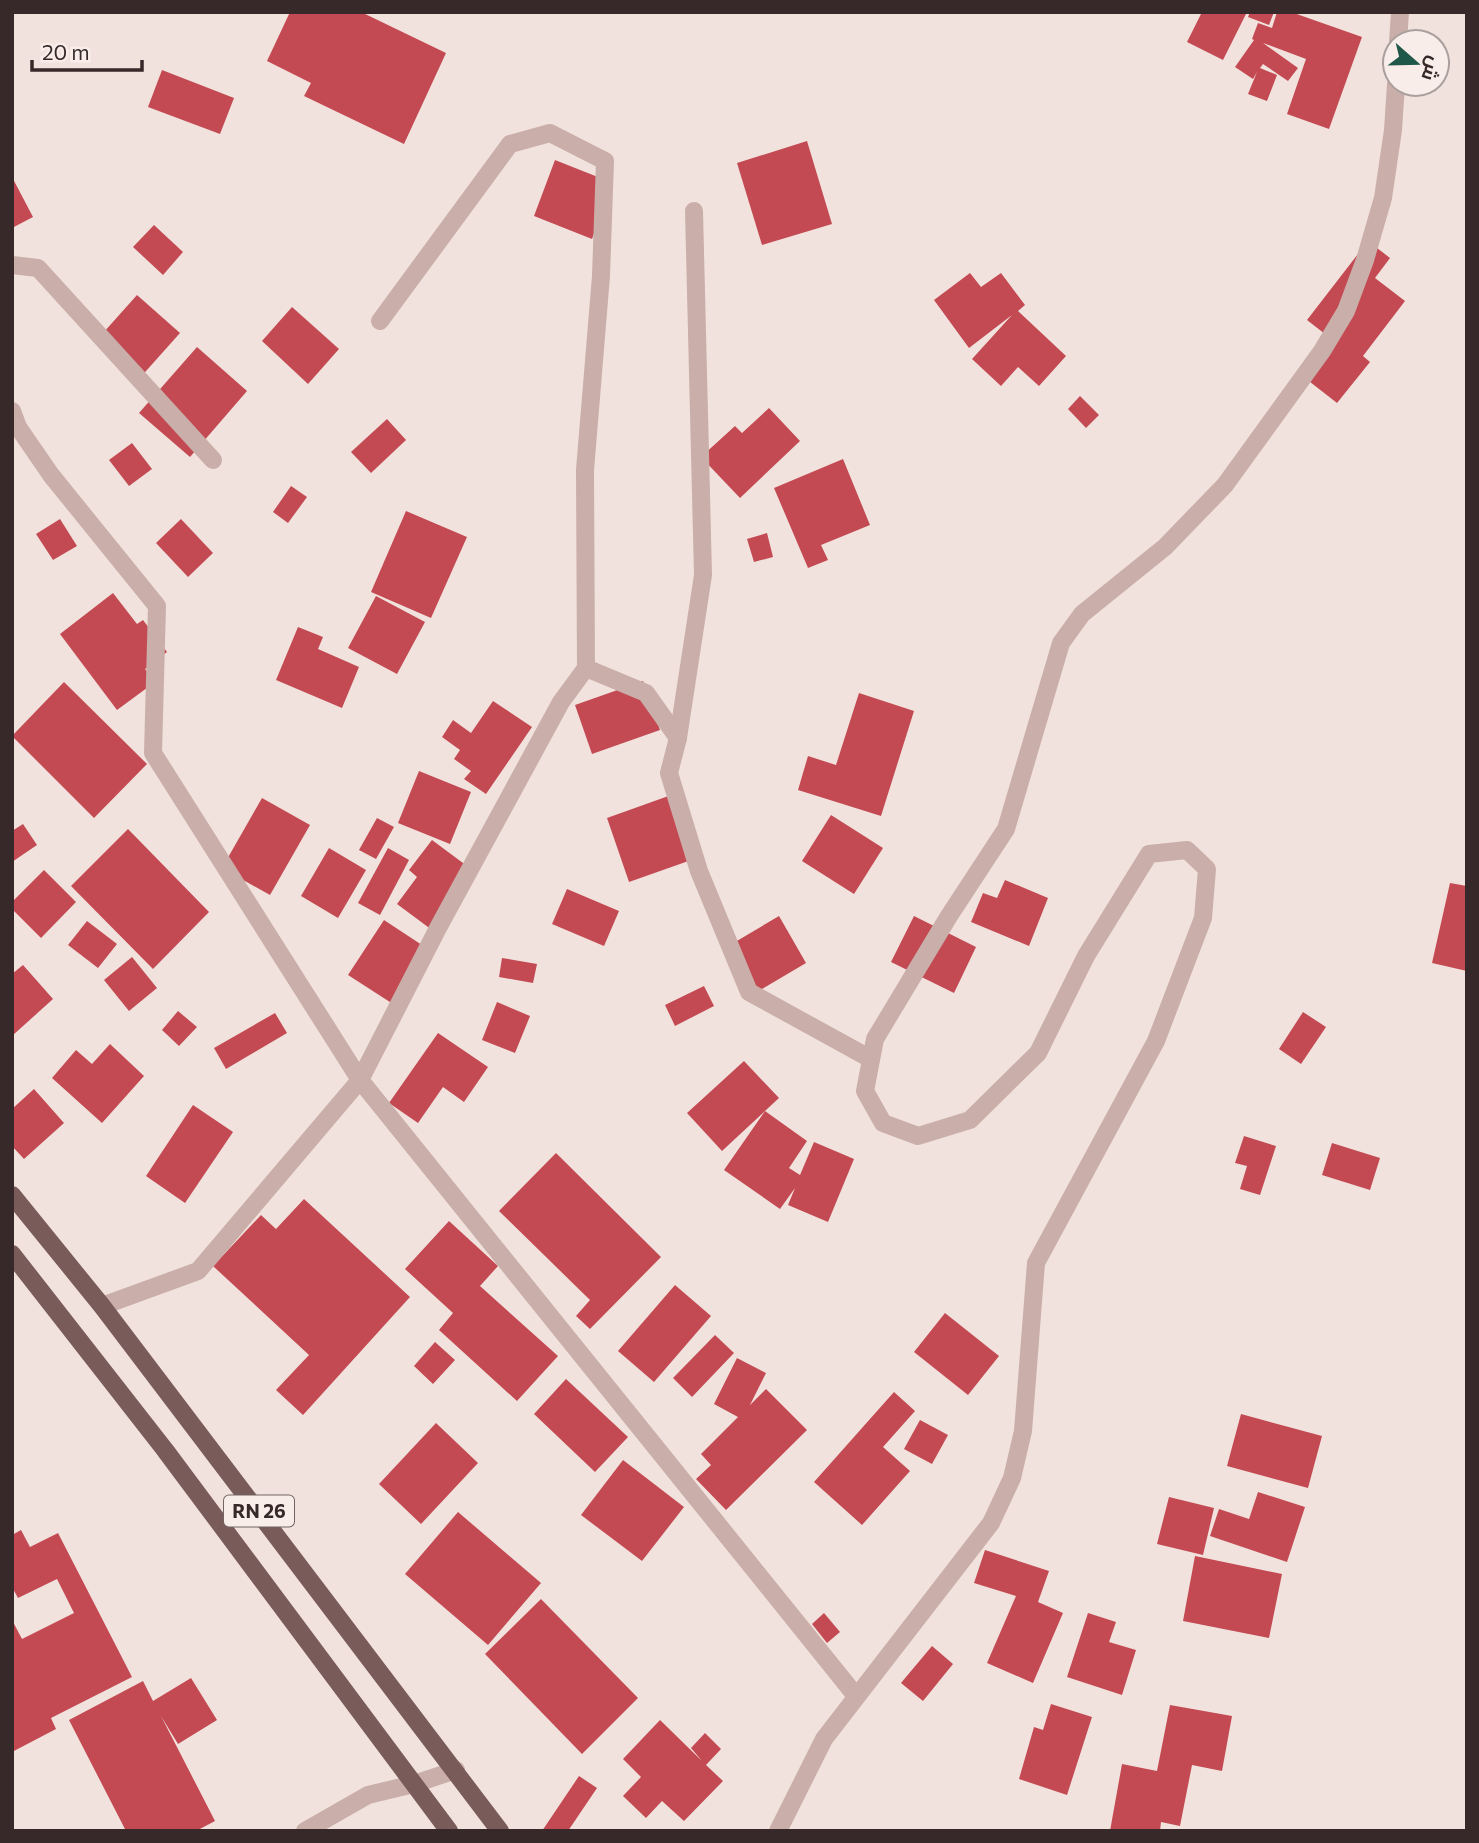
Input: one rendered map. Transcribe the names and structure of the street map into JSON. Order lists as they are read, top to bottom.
{
  "streets": {
    "main road": ["RN 26"]
  },
  "scale_bar": "20 m",
  "north": "right"
}
